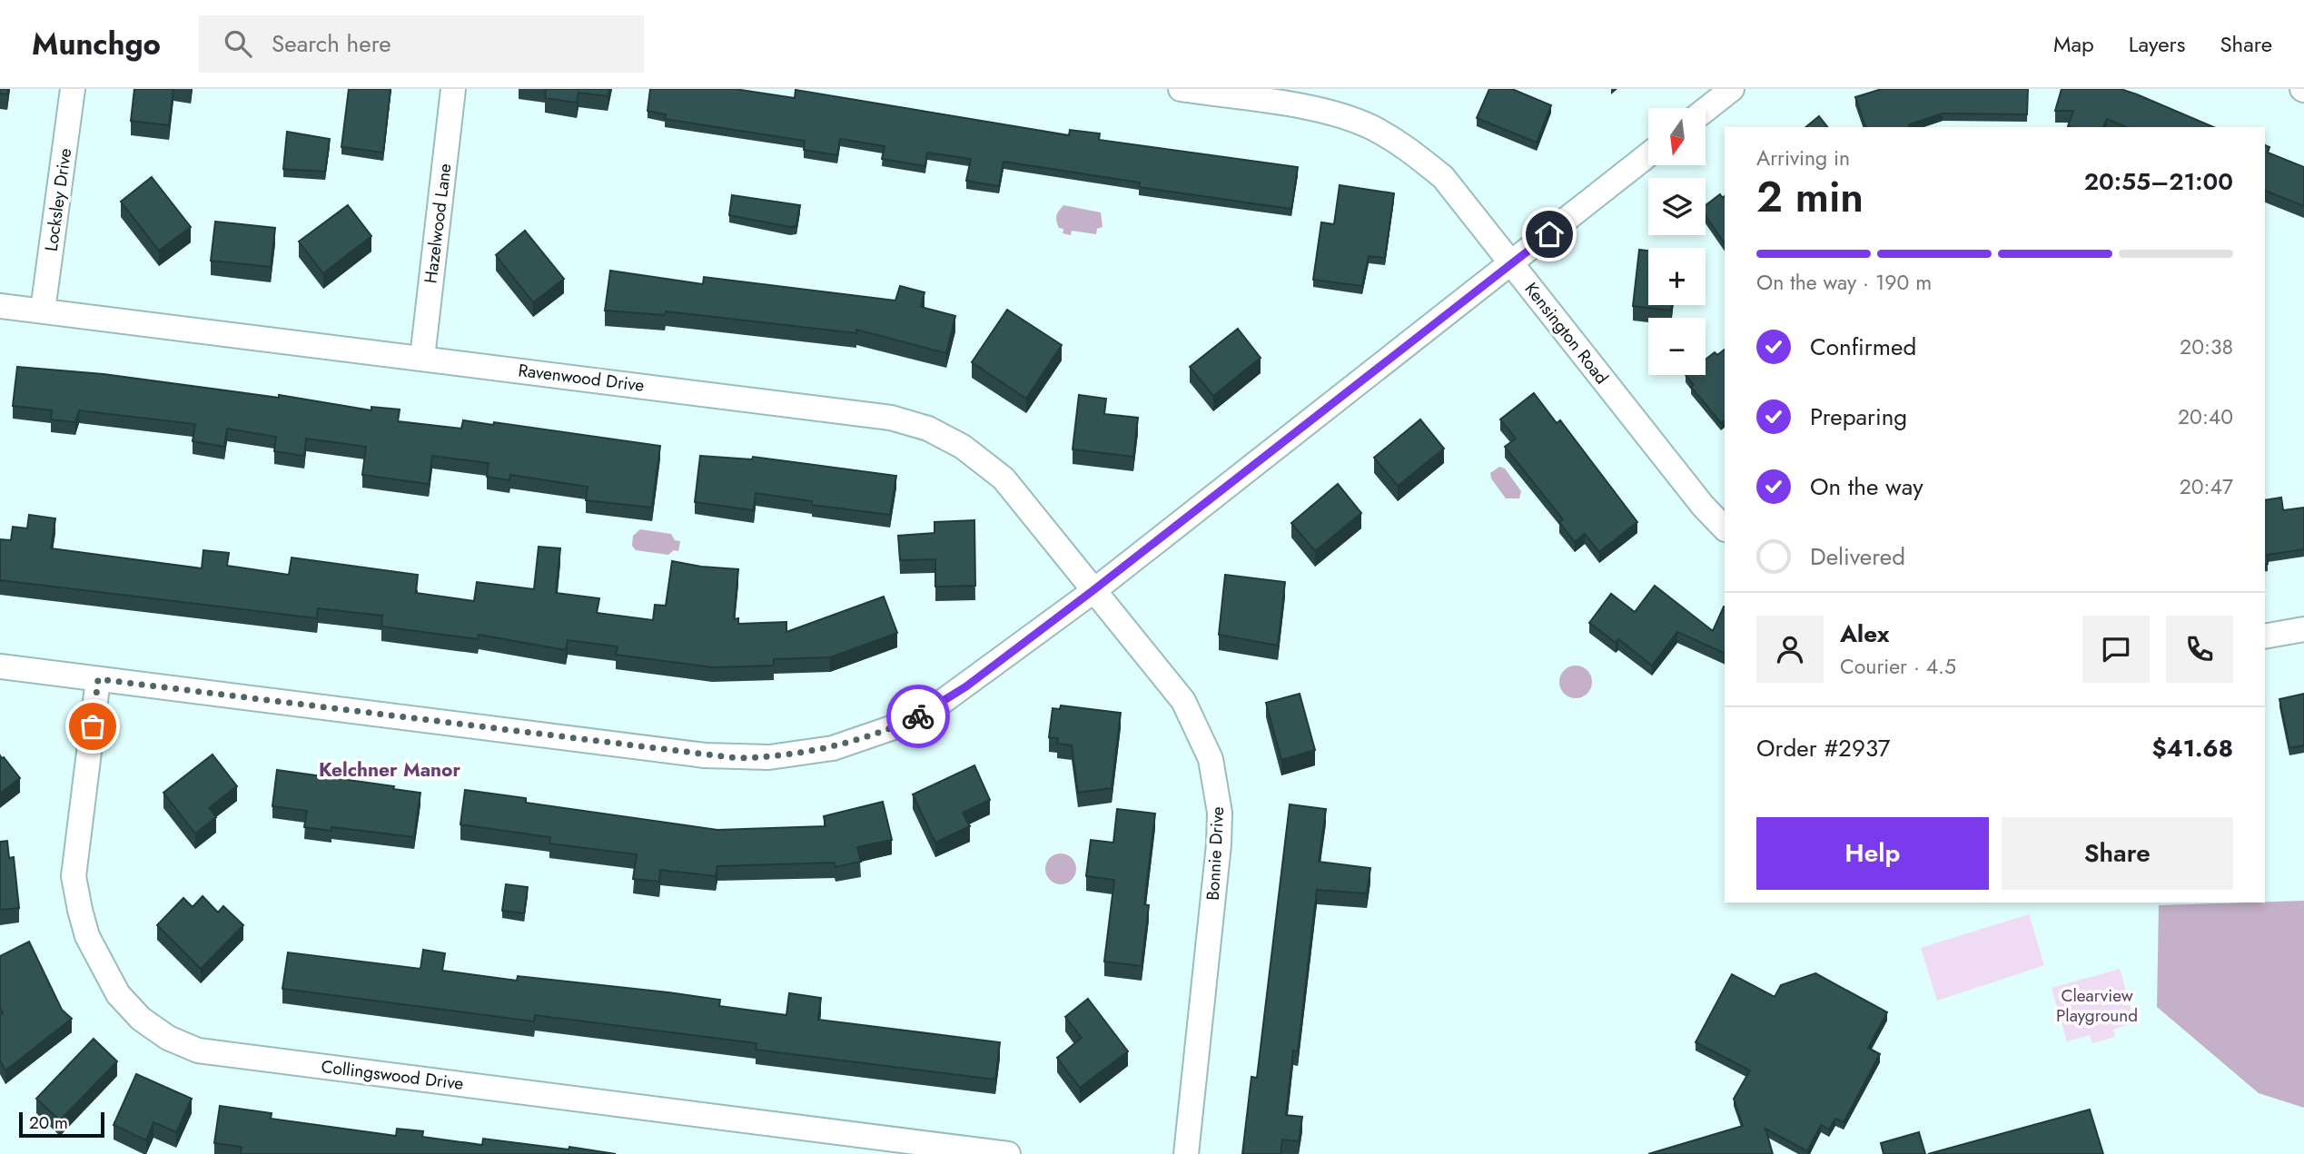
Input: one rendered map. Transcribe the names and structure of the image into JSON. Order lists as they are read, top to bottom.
{
  "streets": {
    "street": [
      "Locksley Drive",
      "Hazelwood Lane",
      "Kensington Road",
      "Ravenwood Drive",
      "Bonnie Drive",
      "Collingswood Drive"
    ]
  },
  "crossings": [
    ["Locksley Drive", "Ravenwood Drive"],
    ["Hazelwood Lane", "Ravenwood Drive"],
    ["Ravenwood Drive", "Bonnie Drive"]
  ],
  "districts": ["Kelchner Manor"],
  "parks": ["Clearview Playground"],
  "scale_bar": "20 m",
  "north": "bottom",
  "page": {
    "header": "Munchgo",
    "search": "Search here",
    "nav": ["Map", "Layers", "Share"],
    "map_buttons": ["+", "−"],
    "heading": ["2 min", "Arriving in", "20:55–21:00"],
    "panel": [
      "Alex",
      "Courier · 4.5",
      "Order #2937",
      "$41.68"
    ],
    "bar": "On the way · 190 m",
    "list": [
      ["Confirmed", "20:38"],
      ["Preparing", "20:40"],
      ["On the way", "20:47"],
      "Delivered"
    ],
    "buttons": ["Help", "Share"],
    "scale": "20 m"
  }
}
